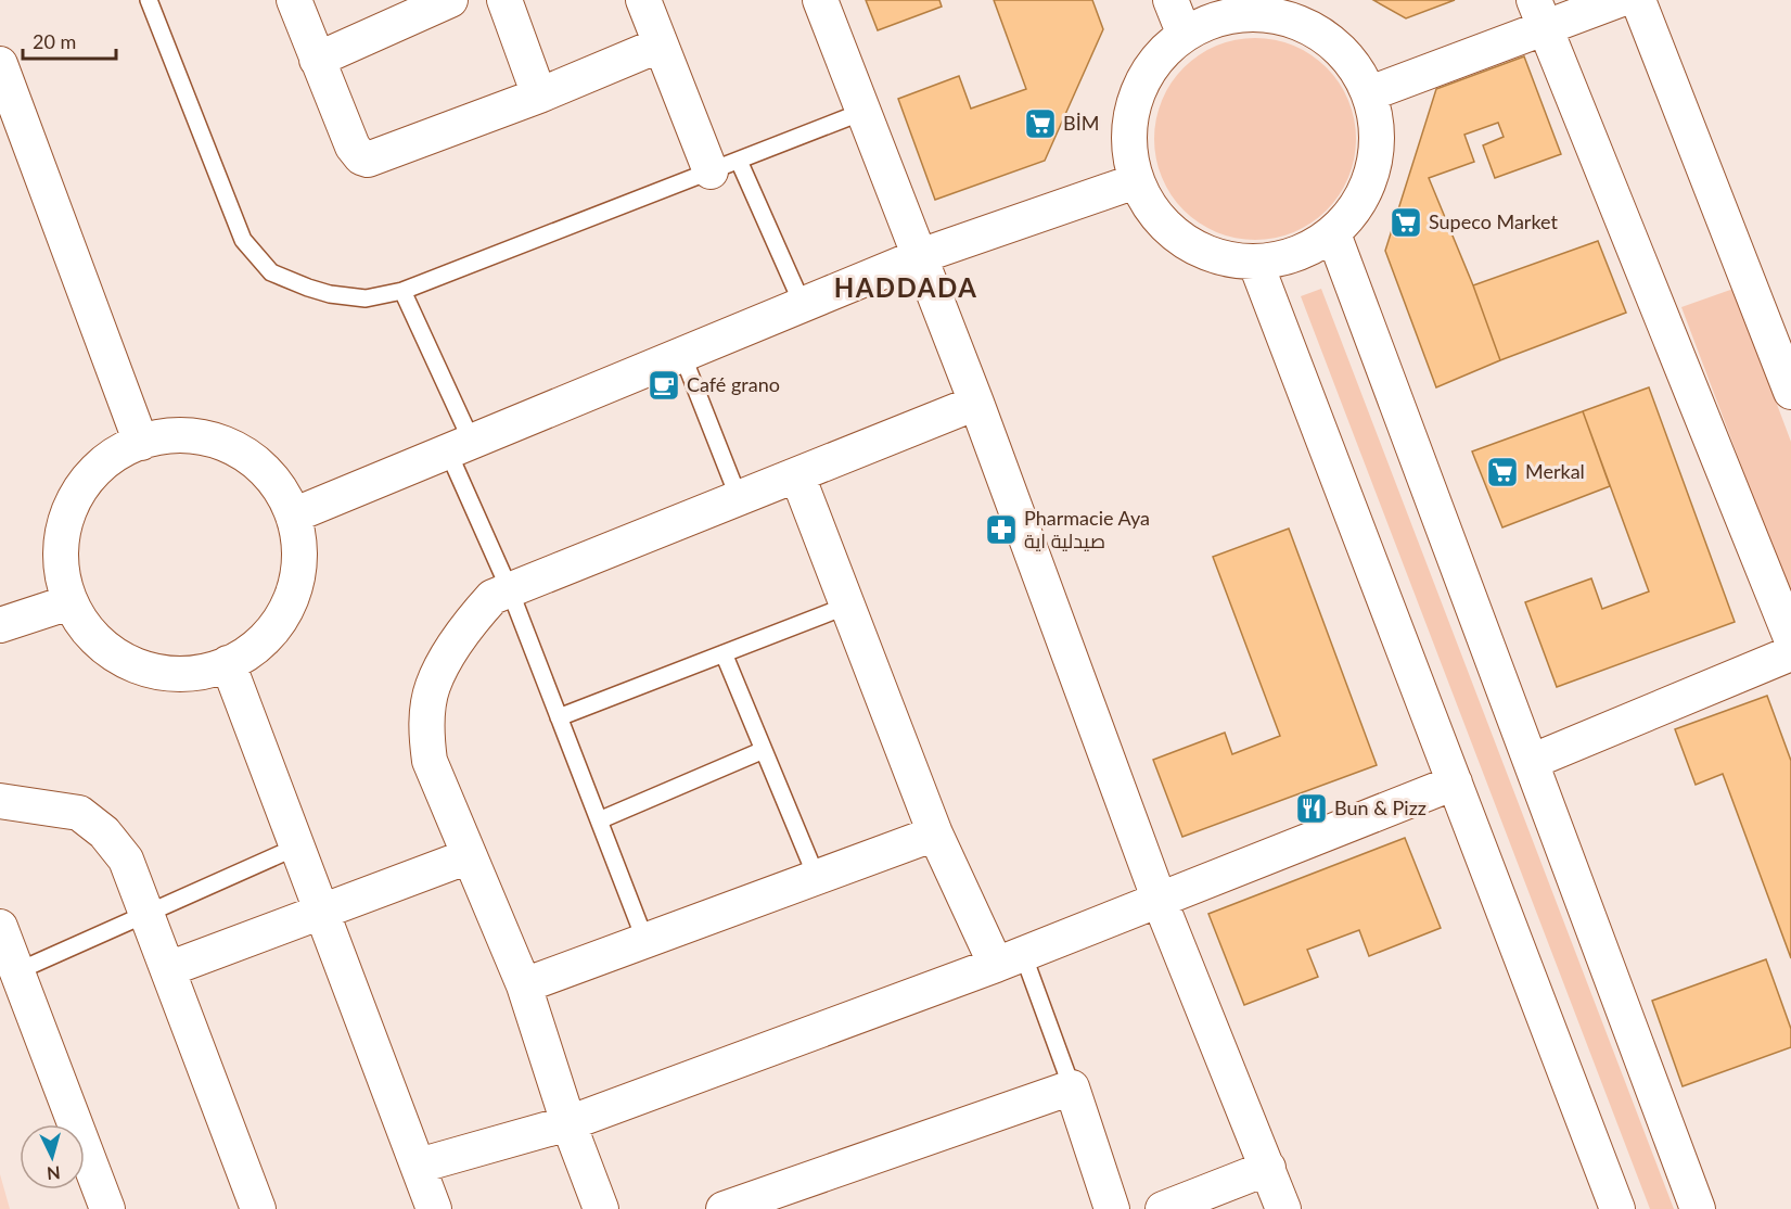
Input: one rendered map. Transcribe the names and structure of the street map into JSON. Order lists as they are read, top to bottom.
{
  "districts": ["HADDADA"],
  "places": {
    "supermarket": ["BİM", "Supeco Market", "Merkal"],
    "cafe": ["Café grano"],
    "pharmacy": ["Pharmacie Aya صيدلية اية"],
    "restaurant": ["Bun & Pizz"]
  },
  "scale_bar": "20 m",
  "north": "bottom"
}
